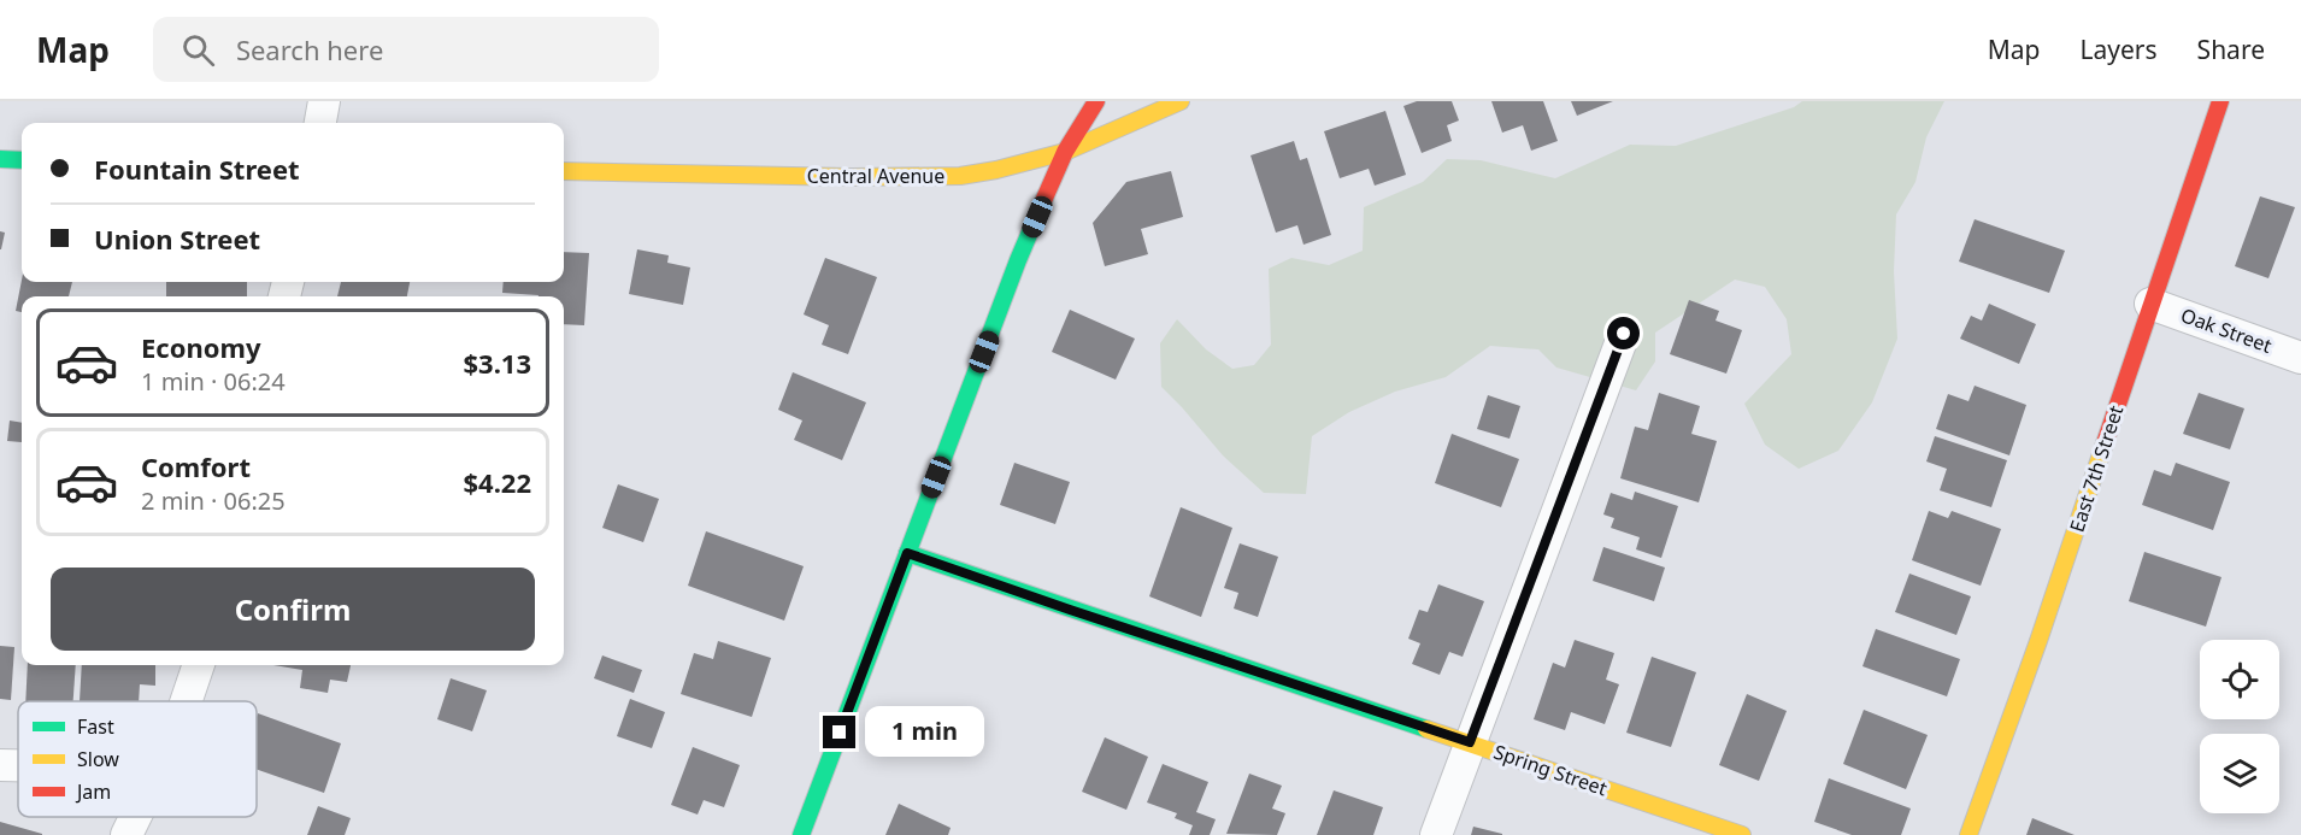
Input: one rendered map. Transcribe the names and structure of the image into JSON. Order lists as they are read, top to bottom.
{
  "streets": {
    "street": [
      "Central Avenue",
      "Oak Street",
      "East 7th Street",
      "Spring Street"
    ]
  },
  "crossings": [
    ["Oak Street", "East 7th Street"]
  ],
  "legend": ["Fast", "Slow", "Jam"],
  "page": {
    "header": "Map",
    "search": "Search here",
    "nav": ["Map", "Layers", "Share"],
    "banner": ["Fountain Street", "Union Street"],
    "list": [
      {
        "name": "Economy",
        "note": "1 min · 06:24",
        "value": "$3.13"
      },
      {
        "name": "Comfort",
        "note": "2 min · 06:25",
        "value": "$4.22"
      }
    ],
    "buttons": "Confirm",
    "bubble": "1 min"
  }
}
